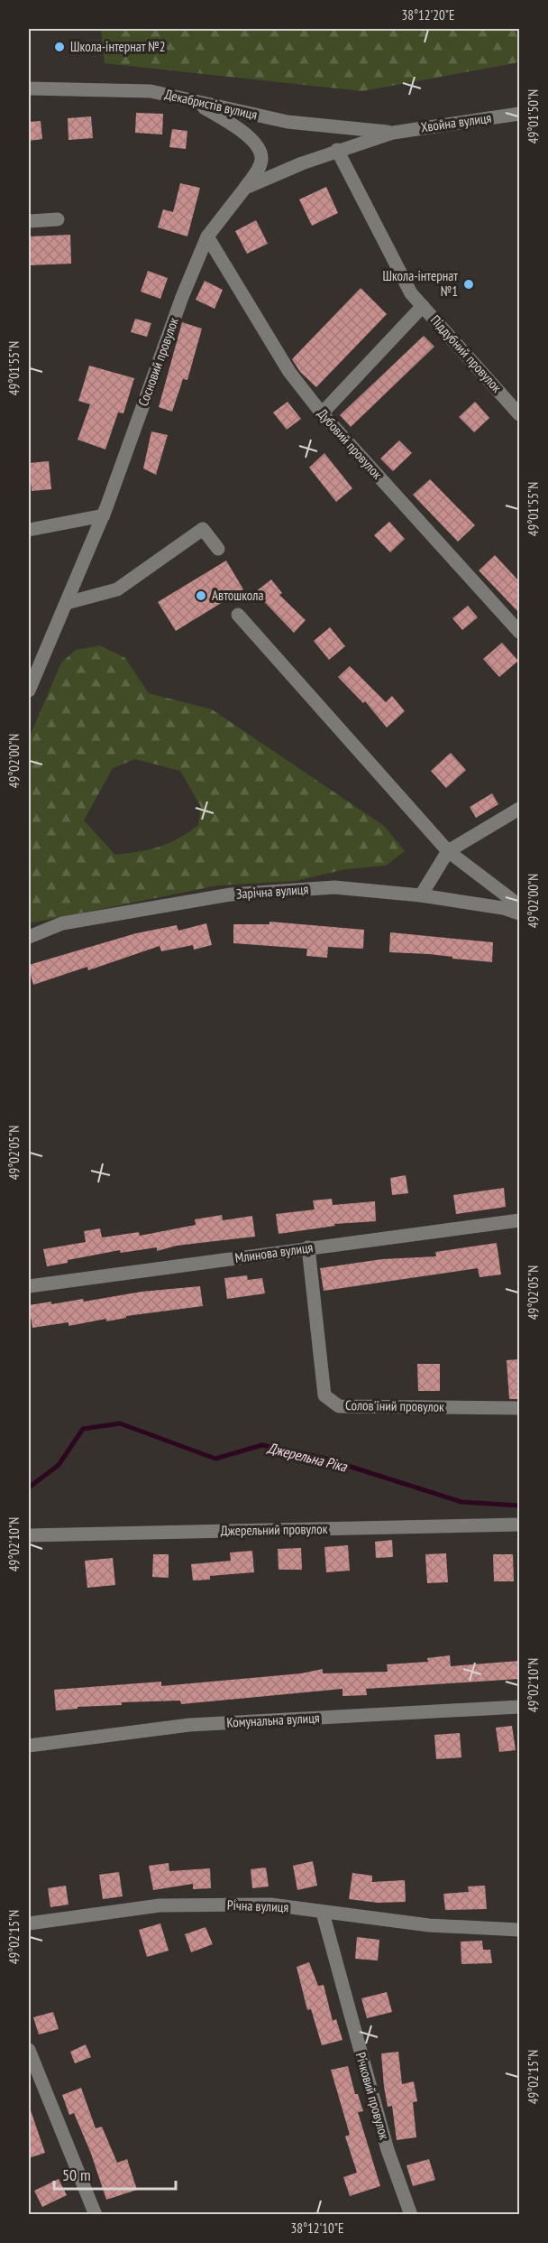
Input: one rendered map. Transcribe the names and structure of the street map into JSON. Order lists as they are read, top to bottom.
{
  "streets": {
    "street": [
      "Декабристів вулиця",
      "Хвойна вулиця",
      "Піддубний провулок",
      "Сосновий провулок",
      "Дубовий провулок",
      "Зарічна вулиця",
      "Млинова вулиця",
      "Солов'їний провулок",
      "Джерельний провулок",
      "Комунальна вулиця",
      "Річна вулиця",
      "Річковий провулок"
    ]
  },
  "crossings": [
    ["Декабристів вулиця", "Хвойна вулиця"],
    ["Декабристів вулиця", "Сосновий провулок"],
    ["Хвойна вулиця", "Сосновий провулок"],
    ["Піддубний провулок", "Сосновий провулок"],
    ["Сосновий провулок", "Дубовий провулок"],
    ["Млинова вулиця", "Солов'їний провулок"],
    ["Річна вулиця", "Річковий провулок"]
  ],
  "water": ["Джерельна Ріка"],
  "places": ["Школа-інтернат №2", "Школа-інтернат №1", "Автошкола"],
  "scale_bar": "50 m",
  "coordinates": [
    "38°12'20\"E",
    "49°01'50\"N",
    "49°01'55\"N",
    "49°02'00\"N",
    "49°02'05\"N",
    "49°02'10\"N",
    "49°02'15\"N",
    "38°12'10\"E"
  ]
}
